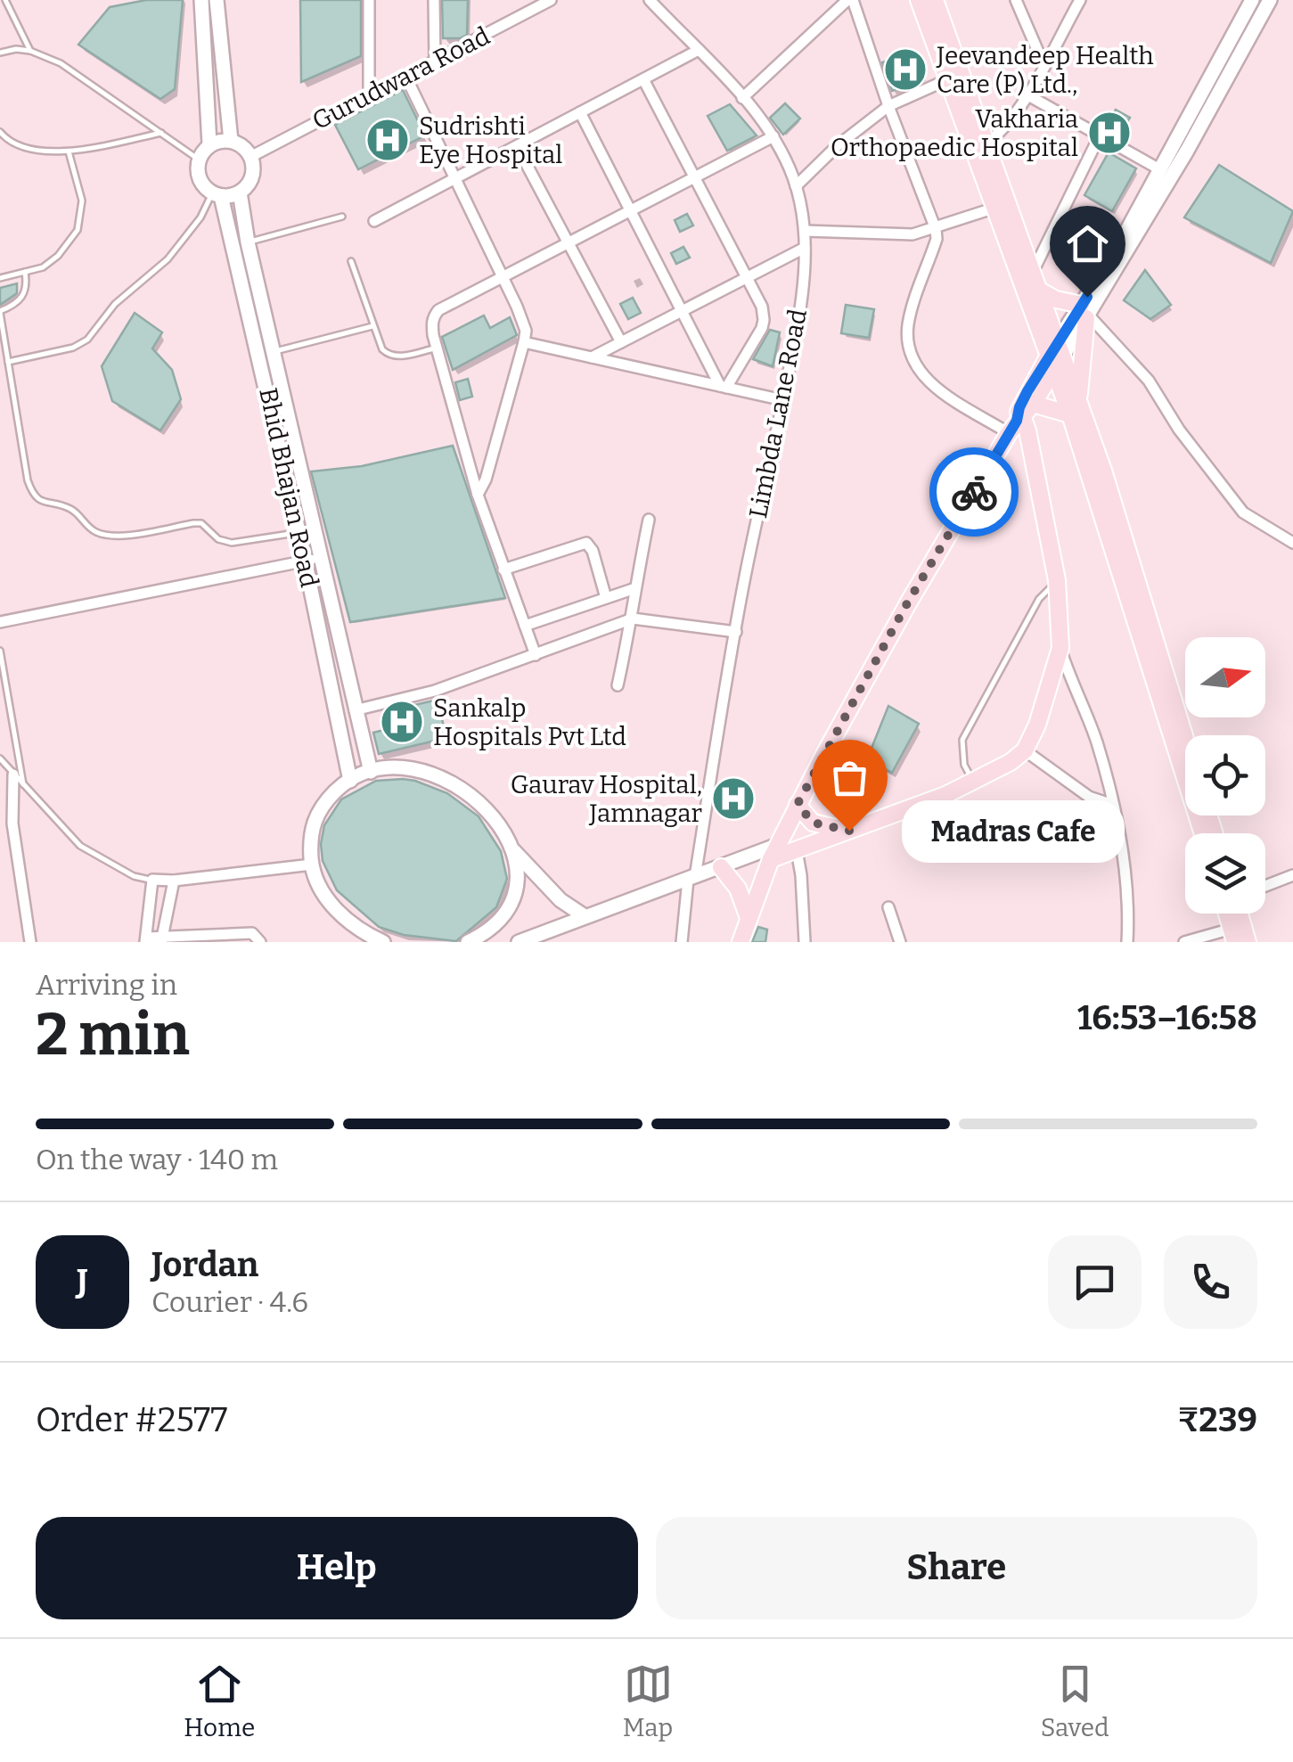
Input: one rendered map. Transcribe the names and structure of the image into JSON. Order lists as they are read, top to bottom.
{
  "streets": {
    "main road": ["Bhid Bhajan Road"],
    "street": ["Gurudwara Road", "Limbda Lane Road"]
  },
  "crossings": [
    ["Gurudwara Road", "Bhid Bhajan Road"]
  ],
  "places": {
    "hospital": [
      "Jeevandeep Health Care (P) Ltd.,",
      "Vakharia Orthopaedic Hospital",
      "Sudrishti Eye Hospital",
      "Sankalp Hospitals Pvt Ltd",
      "Gaurav Hospital, Jamnagar"
    ],
    "other": ["Madras Cafe"]
  },
  "north": "right",
  "page": {
    "bubble": "Madras Cafe",
    "heading": ["2 min", "Arriving in", "16:53–16:58"],
    "panel": [
      "Jordan",
      "Courier · 4.6",
      "Order #2577",
      "₹239"
    ],
    "bar": "On the way · 140 m",
    "round": "J",
    "buttons": ["Help", "Share"],
    "tabs": ["Home", "Map", "Saved"]
  }
}
